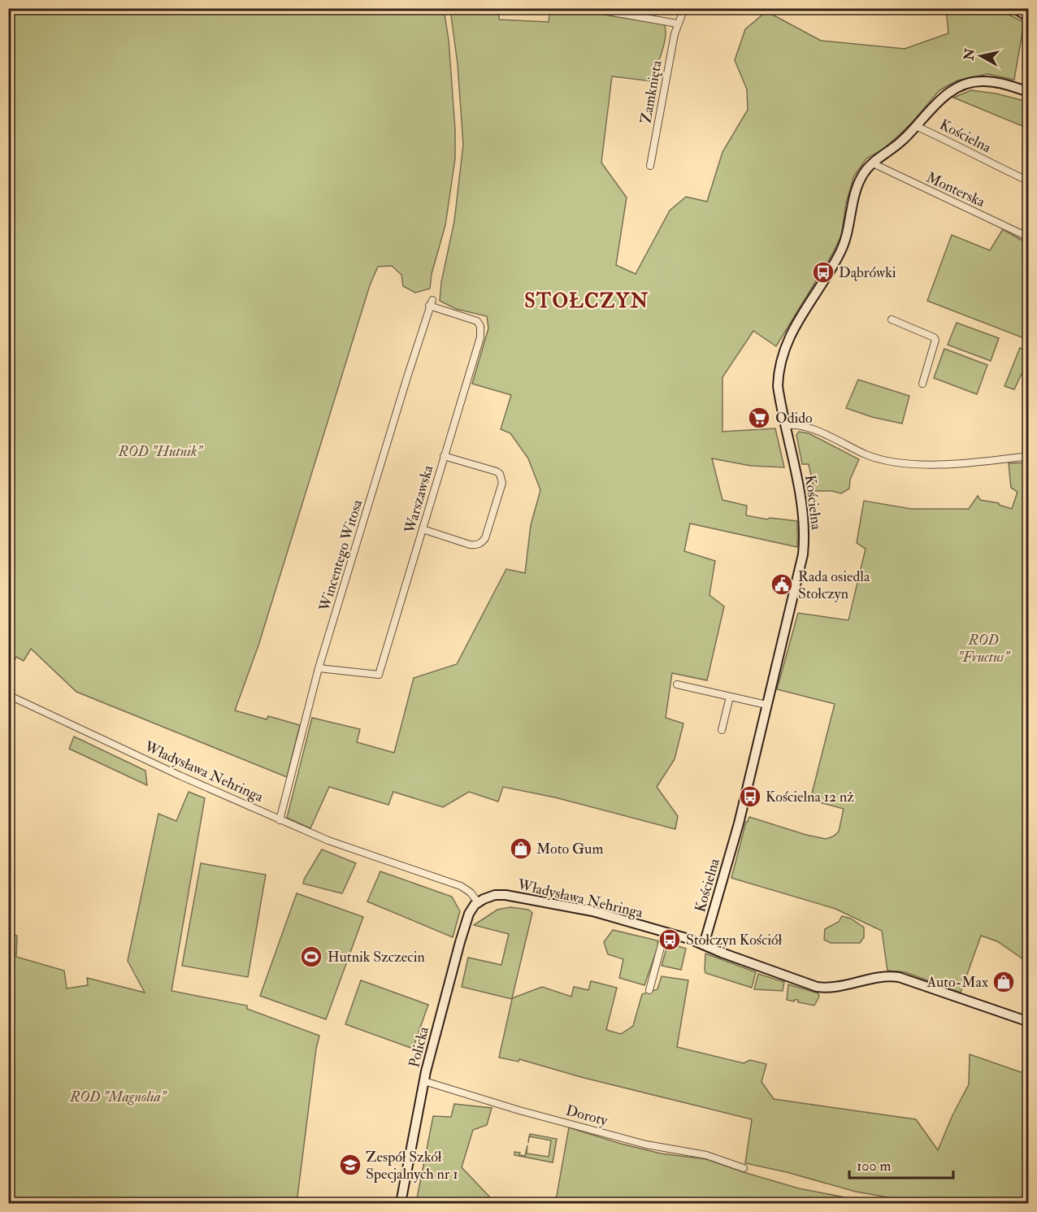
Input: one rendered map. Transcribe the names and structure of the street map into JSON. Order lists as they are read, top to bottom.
{
  "streets": {
    "street": [
      "Zamknięta",
      "Kościelna",
      "Monterska",
      "Warszawska",
      "Wincentego Witosa",
      "Władysława Nehringa",
      "Policka",
      "Doroty"
    ]
  },
  "crossings": [
    ["Kościelna", "Monterska"],
    ["Kościelna", "Władysława Nehringa"],
    ["Warszawska", "Wincentego Witosa"],
    ["Wincentego Witosa", "Władysława Nehringa"],
    ["Władysława Nehringa", "Policka"],
    ["Policka", "Doroty"]
  ],
  "districts": ["STOŁCZYN"],
  "parks": ["ROD \"Hutnik\"", "ROD \"Fructus\"", "ROD \"Magnolia\""],
  "places": {
    "bus stop": ["Dąbrówki", "Kościelna 12 nż", "Stołczyn Kościół"],
    "supermarket": ["Odido"],
    "public building": ["Rada osiedla Stołczyn"],
    "shop": ["Moto Gum", "Auto-Max"],
    "sports": ["Hutnik Szczecin"],
    "school or university": ["Zespół Szkół Specjalnych nr 1"]
  },
  "scale_bar": "100 m",
  "north": "left"
}
